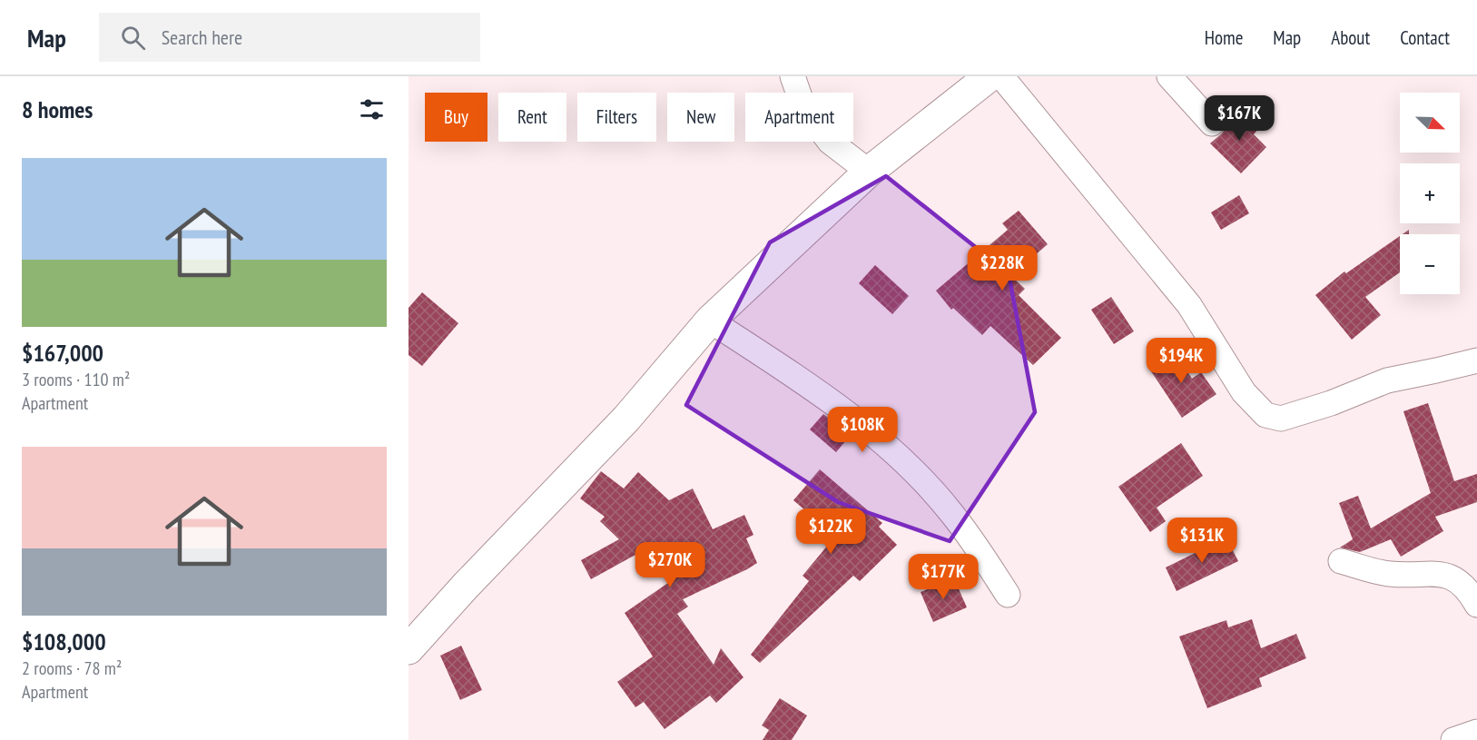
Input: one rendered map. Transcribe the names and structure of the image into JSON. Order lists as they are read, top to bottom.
{
  "north": "bottom right",
  "page": {
    "header": "Map",
    "search": "Search here",
    "nav": [
      "Home",
      "Map",
      "About",
      "Contact"
    ],
    "heading": "8 homes",
    "map_buttons": ["+", "−"],
    "chip": [
      "Buy",
      "Rent",
      "Filters",
      "New",
      "Apartment"
    ],
    "price": [
      "$167K",
      "$228K",
      "$194K",
      "$108K",
      "$122K",
      "$131K",
      "$270K",
      "$177K"
    ],
    "list": [
      {
        "name": "$167,000",
        "note": "3 rooms · 110 m² · Apartment"
      },
      {
        "name": "$108,000",
        "note": "2 rooms · 78 m² · Apartment"
      }
    ]
  }
}
